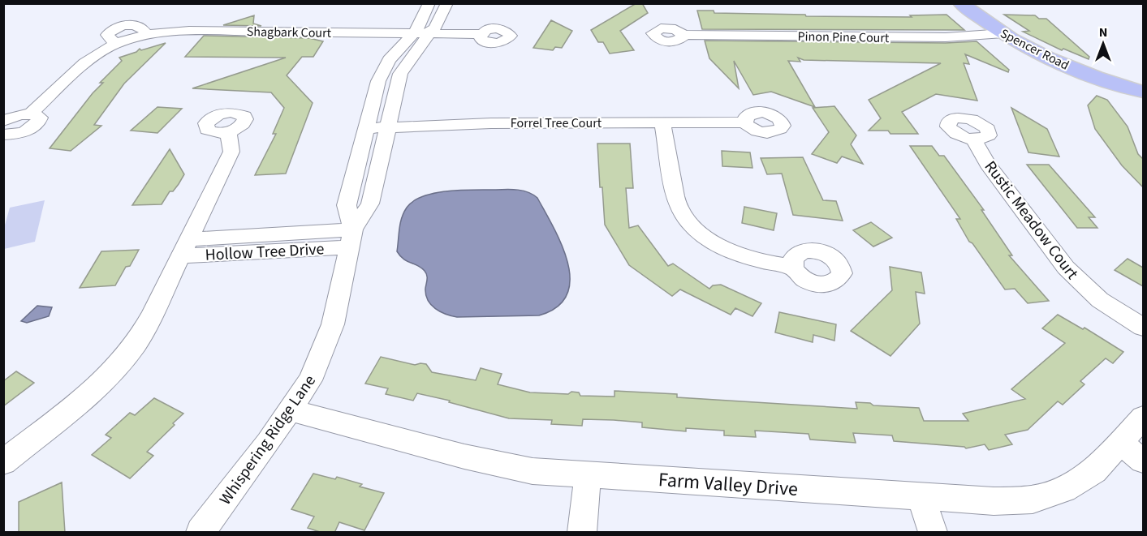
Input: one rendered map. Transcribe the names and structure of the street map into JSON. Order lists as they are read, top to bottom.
{
  "streets": {
    "main road": ["Spencer Road"],
    "street": [
      "Shagbark Court",
      "Pinon Pine Court",
      "Forrel Tree Court",
      "Rustic Meadow Court",
      "Hollow Tree Drive",
      "Whispering Ridge Lane",
      "Farm Valley Drive"
    ]
  },
  "crossings": [
    ["Shagbark Court", "Whispering Ridge Lane"],
    ["Pinon Pine Court", "Spencer Road"],
    ["Forrel Tree Court", "Whispering Ridge Lane"],
    ["Hollow Tree Drive", "Whispering Ridge Lane"],
    ["Whispering Ridge Lane", "Farm Valley Drive"]
  ],
  "north": "top"
}
